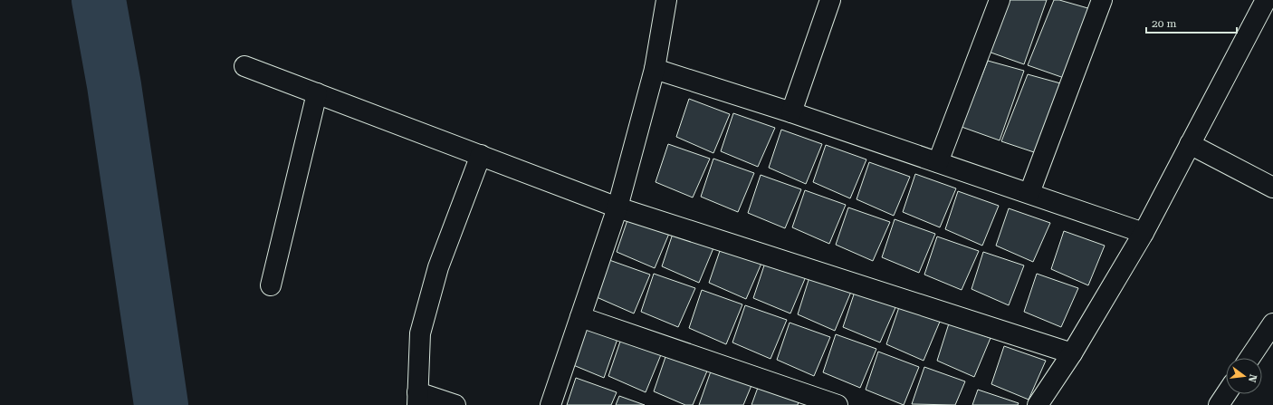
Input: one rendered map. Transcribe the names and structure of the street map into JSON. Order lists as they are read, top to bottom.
{
  "scale_bar": "20 m",
  "north": "right"
}
